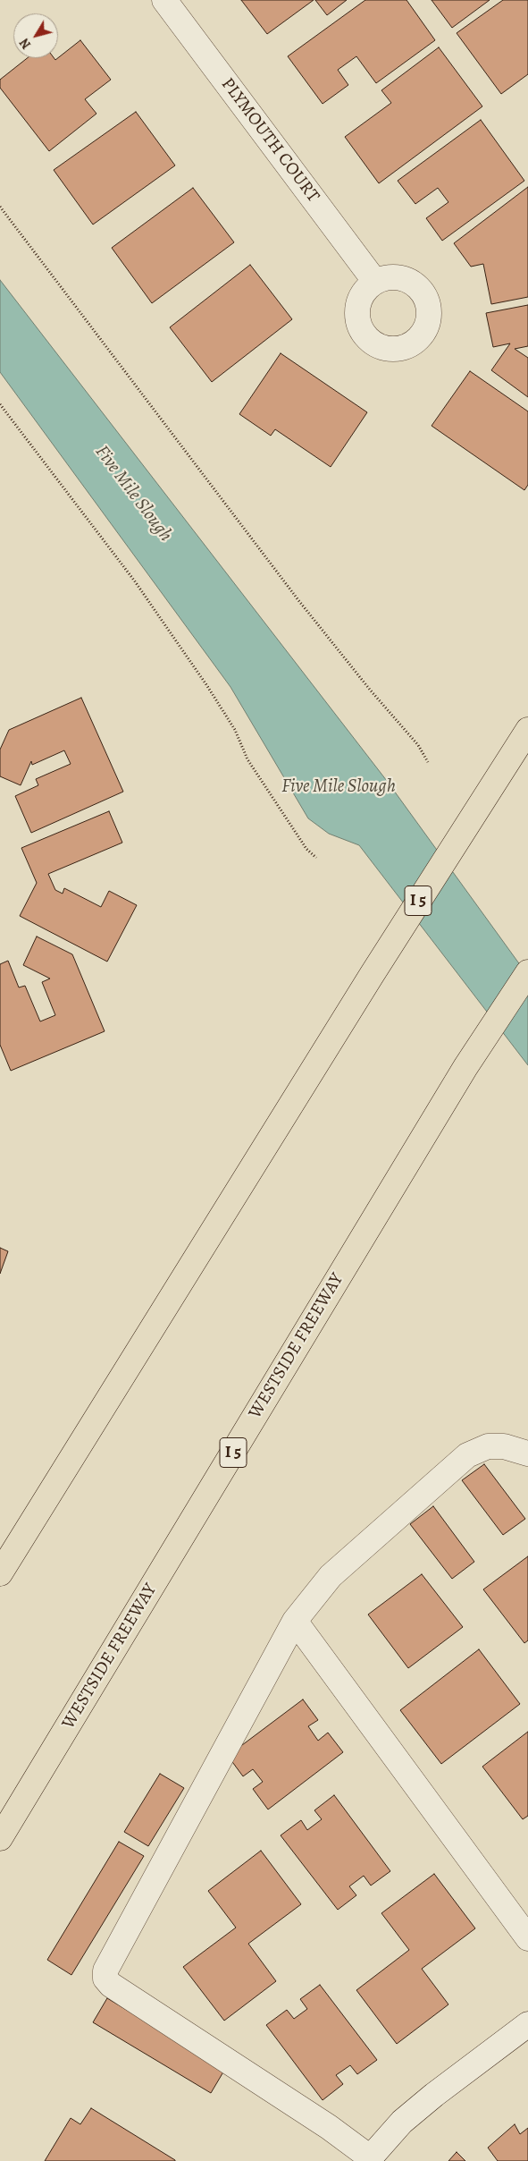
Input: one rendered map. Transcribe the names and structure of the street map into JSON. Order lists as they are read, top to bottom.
{
  "streets": {
    "highway": ["I 5", "WESTSIDE FREEWAY"],
    "street": ["PLYMOUTH COURT"]
  },
  "water": ["Five Mile Slough"],
  "north": "bottom left"
}
